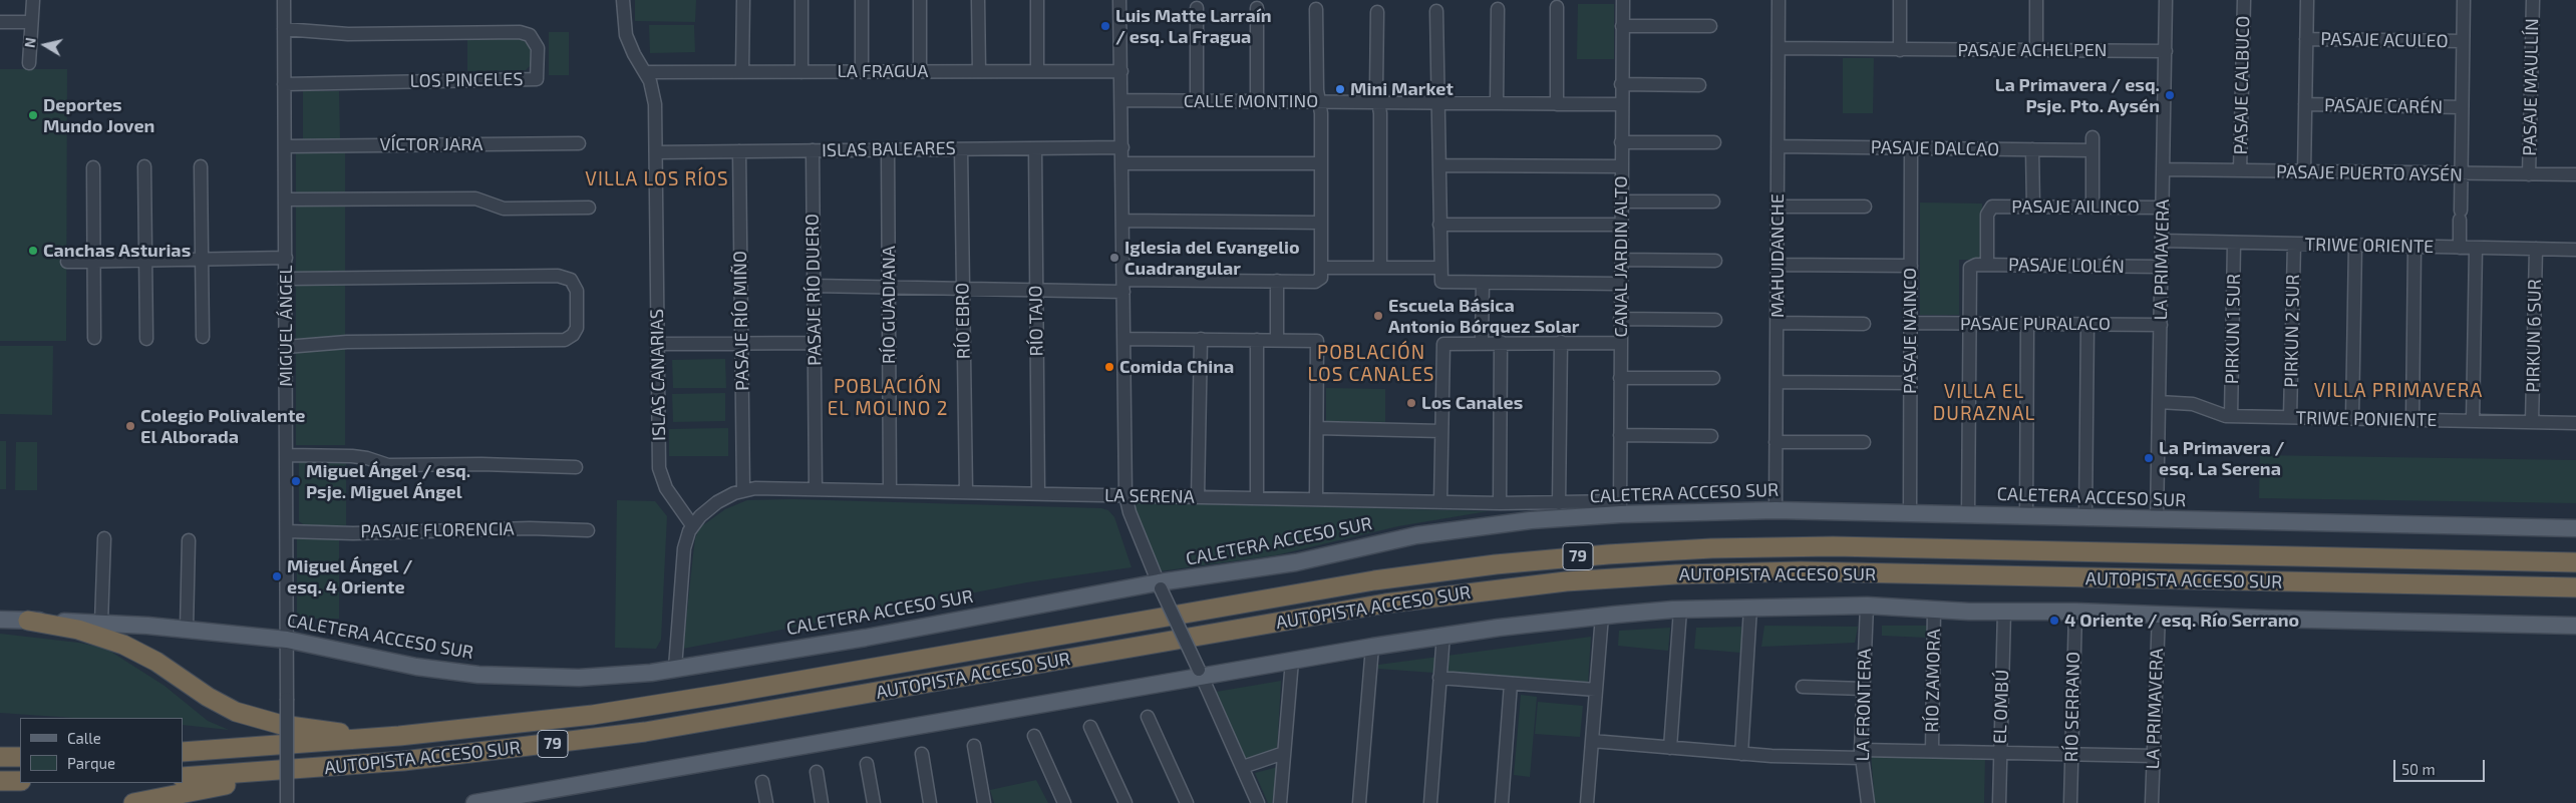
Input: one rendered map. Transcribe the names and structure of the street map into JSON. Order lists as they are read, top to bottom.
{
  "streets": {
    "highway": ["79", "AUTOPISTA ACCESO SUR"],
    "main road": ["CALETERA ACCESO SUR"],
    "street": [
      "PASAJE ACULEO",
      "PASAJE ACHELPEN",
      "LA FRAGUA",
      "LOS PINCELES",
      "PASAJE CALBUCO",
      "PASAJE MAULLÍN",
      "CALLE MONTINO",
      "PASAJE CARÉN",
      "VÍCTOR JARA",
      "PASAJE DALCAO",
      "ISLAS BALEARES",
      "PASAJE PUERTO AYSÉN",
      "PASAJE AILINCO",
      "TRIWE ORIENTE",
      "MAHUIDANCHE",
      "CANAL JARDIN ALTO",
      "LA PRIMAVERA",
      "PASAJE LOLÉN",
      "PASAJE RÍO DUERO",
      "RÍO GUADIANA",
      "PASAJE RÍO MIÑO",
      "RÍO EBRO",
      "RÍO TAJO",
      "PASAJE PURALACO",
      "MIGUEL ÁNGEL",
      "PIRKUN 1 SUR",
      "PASAJE NAINCO",
      "PIRKUN 2 SUR",
      "PIRKUN 6 SUR",
      "ISLAS CANARIAS",
      "TRIWE PONIENTE",
      "LA SERENA",
      "PASAJE FLORENCIA",
      "RÍO ZAMORA",
      "LA FRONTERA",
      "EL OMBÚ",
      "RÍO SERRANO"
    ]
  },
  "crossings": [
    ["PASAJE ACHELPEN", "MAHUIDANCHE"],
    ["PASAJE ACHELPEN", "LA PRIMAVERA"],
    ["LA FRAGUA", "ISLAS CANARIAS"],
    ["LOS PINCELES", "MIGUEL ÁNGEL"],
    ["PASAJE CALBUCO", "PASAJE PUERTO AYSÉN"],
    ["PASAJE MAULLÍN", "PASAJE PUERTO AYSÉN"],
    ["CALLE MONTINO", "CANAL JARDIN ALTO"],
    ["VÍCTOR JARA", "MIGUEL ÁNGEL"],
    ["PASAJE DALCAO", "MAHUIDANCHE"],
    ["PASAJE DALCAO", "PASAJE NAINCO"],
    ["ISLAS BALEARES", "PASAJE RÍO DUERO"],
    ["ISLAS BALEARES", "RÍO GUADIANA"],
    ["ISLAS BALEARES", "PASAJE RÍO MIÑO"],
    ["ISLAS BALEARES", "RÍO EBRO"],
    ["ISLAS BALEARES", "RÍO TAJO"],
    ["ISLAS BALEARES", "ISLAS CANARIAS"],
    ["PASAJE PUERTO AYSÉN", "LA PRIMAVERA"],
    ["PASAJE AILINCO", "LA PRIMAVERA"],
    ["PASAJE AILINCO", "PASAJE LOLÉN"],
    ["TRIWE ORIENTE", "LA PRIMAVERA"],
    ["TRIWE ORIENTE", "PIRKUN 1 SUR"],
    ["TRIWE ORIENTE", "PIRKUN 2 SUR"],
    ["TRIWE ORIENTE", "PIRKUN 6 SUR"],
    ["MAHUIDANCHE", "CALETERA ACCESO SUR"],
    ["CANAL JARDIN ALTO", "CALETERA ACCESO SUR"],
    ["CANAL JARDIN ALTO", "LA SERENA"],
    ["LA PRIMAVERA", "PASAJE LOLÉN"],
    ["LA PRIMAVERA", "PASAJE PURALACO"],
    ["LA PRIMAVERA", "TRIWE PONIENTE"],
    ["LA PRIMAVERA", "CALETERA ACCESO SUR"],
    ["PASAJE LOLÉN", "PASAJE PURALACO"],
    ["PASAJE RÍO DUERO", "LA SERENA"],
    ["RÍO GUADIANA", "LA SERENA"],
    ["PASAJE RÍO MIÑO", "LA SERENA"],
    ["RÍO EBRO", "LA SERENA"],
    ["RÍO TAJO", "LA SERENA"],
    ["PASAJE PURALACO", "PASAJE NAINCO"],
    ["MIGUEL ÁNGEL", "CALETERA ACCESO SUR"],
    ["MIGUEL ÁNGEL", "PASAJE FLORENCIA"],
    ["PIRKUN 1 SUR", "TRIWE PONIENTE"],
    ["PASAJE NAINCO", "CALETERA ACCESO SUR"],
    ["PIRKUN 2 SUR", "TRIWE PONIENTE"],
    ["PIRKUN 6 SUR", "TRIWE PONIENTE"],
    ["ISLAS CANARIAS", "LA SERENA"],
    ["CALETERA ACCESO SUR", "LA SERENA"]
  ],
  "districts": [
    "VILLA LOS RÍOS",
    "POBLACIÓN LOS CANALES",
    "POBLACIÓN EL MOLINO 2",
    "VILLA PRIMAVERA",
    "VILLA EL DURAZNAL"
  ],
  "places": [
    "Luis Matte Larraín / esq. La Fragua",
    "Mini Market",
    "La Primavera / esq. Psje. Pto. Aysén",
    "Deportes Mundo Joven",
    "Canchas Asturias",
    "Iglesia del Evangelio Cuadrangular",
    "Escuela Básica Antonio Bórquez Solar",
    "Comida China",
    "Los Canales",
    "Colegio Polivalente El Alborada",
    "La Primavera / esq. La Serena",
    "Miguel Ángel / esq. Psje. Miguel Ángel",
    "Miguel Ángel / esq. 4 Oriente",
    "4 Oriente / esq. Río Serrano"
  ],
  "legend": ["Calle", "Parque"],
  "scale_bar": "50 m",
  "north": "left"
}
